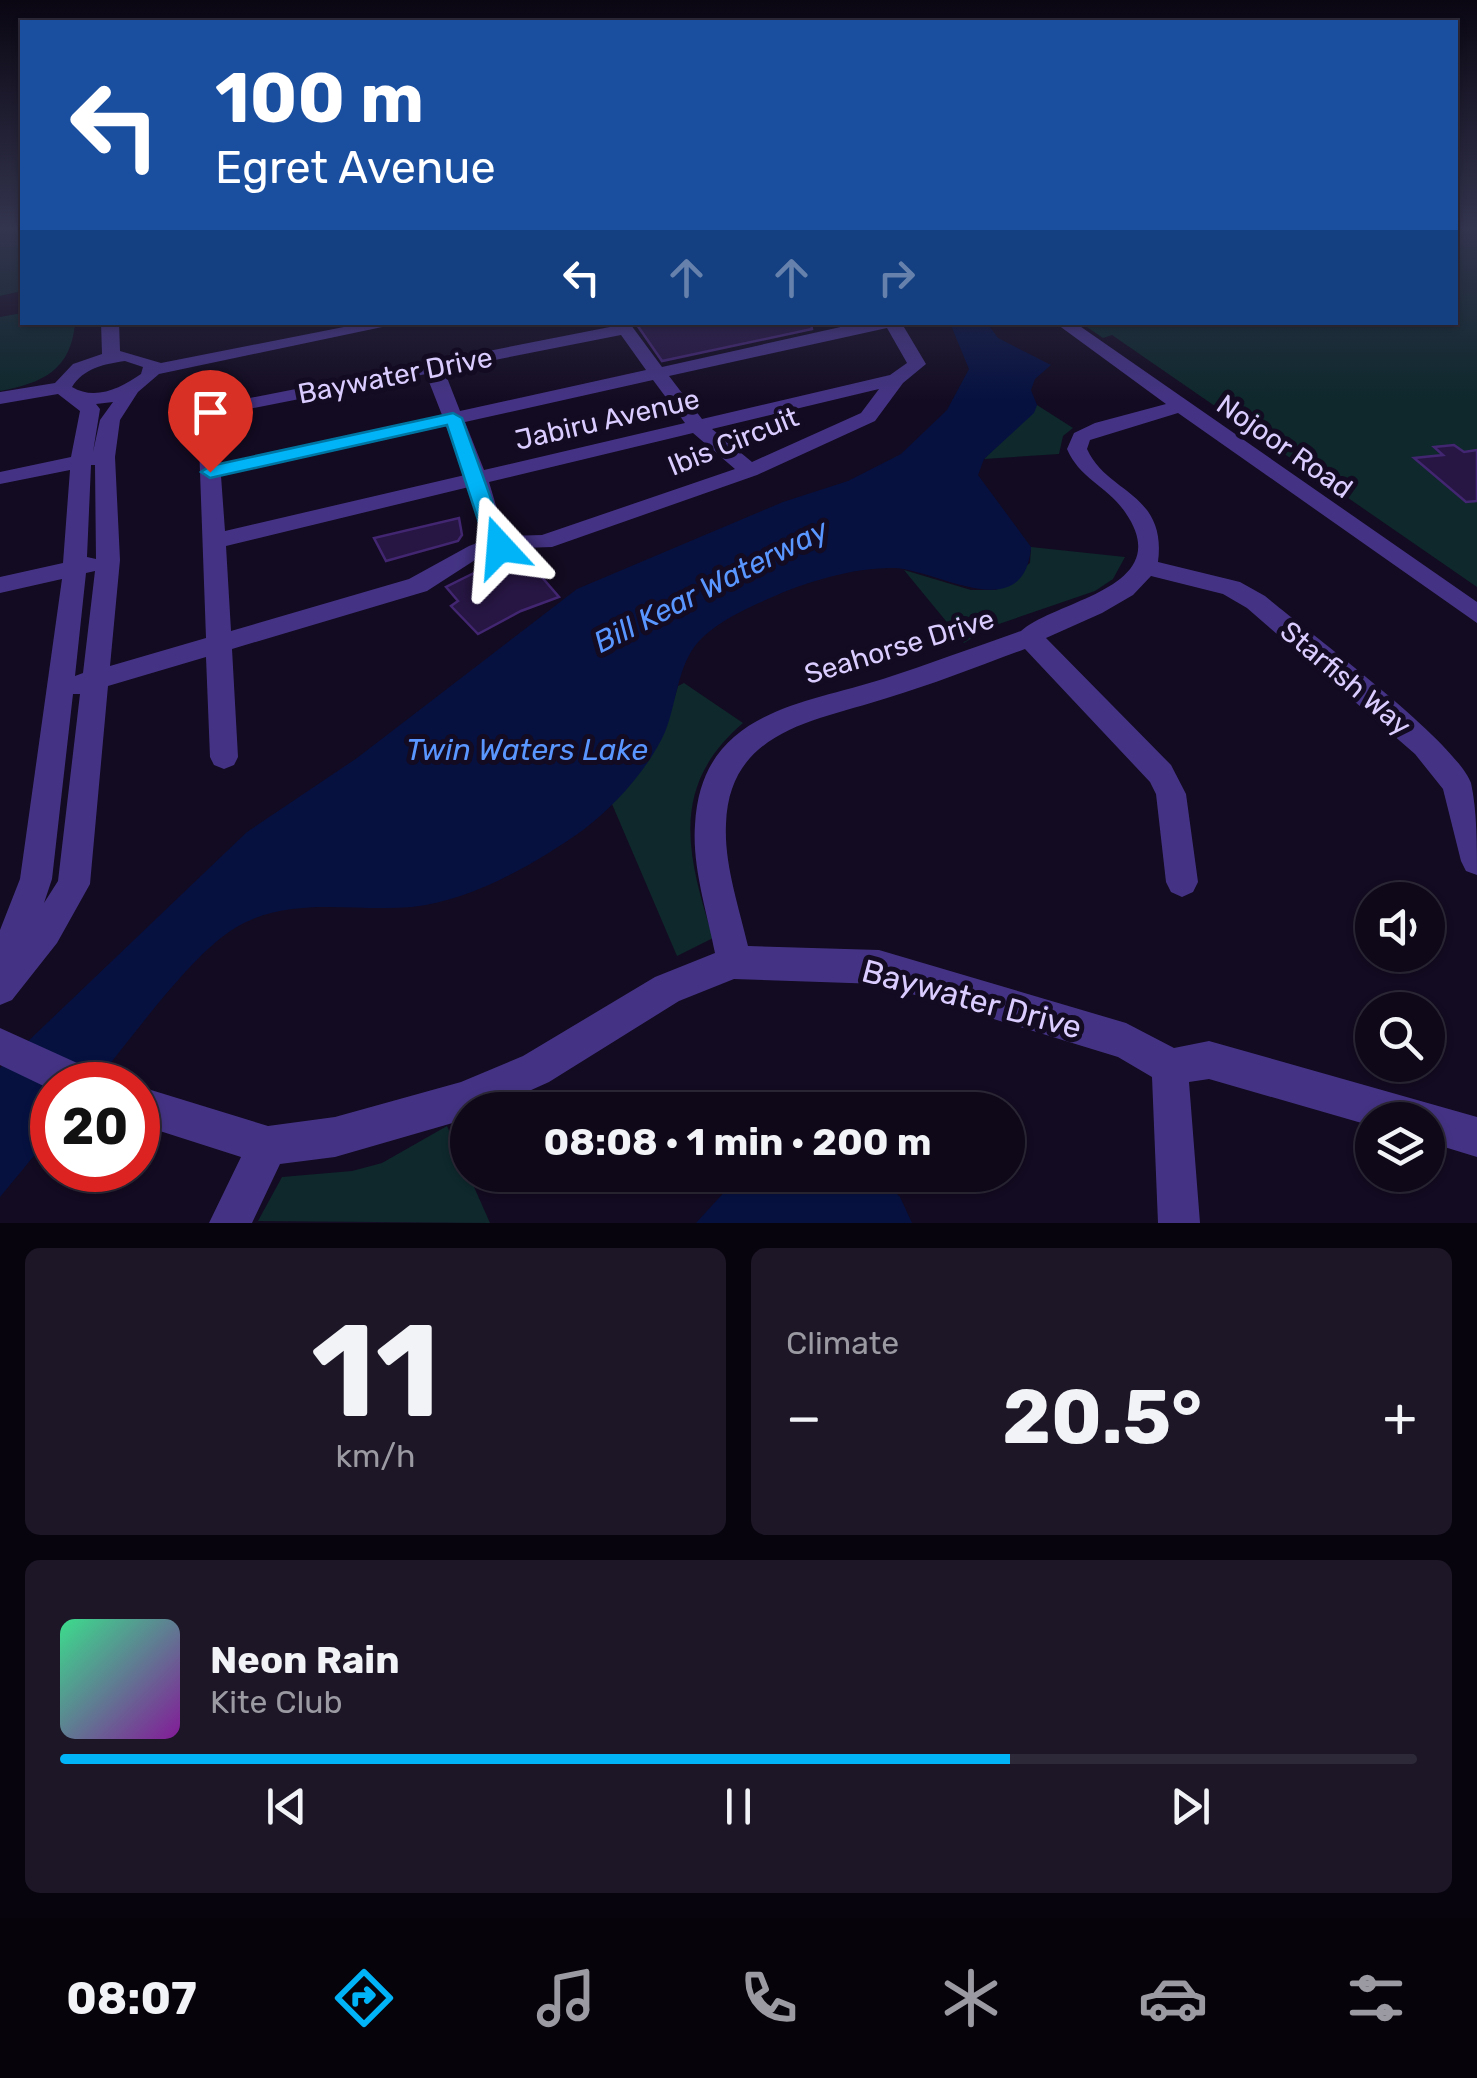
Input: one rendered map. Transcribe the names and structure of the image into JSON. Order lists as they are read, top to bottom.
{
  "streets": {
    "street": [
      "Baywater Drive",
      "Jabiru Avenue",
      "Ibis Circuit",
      "Nojoor Road",
      "Seahorse Drive",
      "Starfish Way"
    ]
  },
  "crossings": [
    ["Baywater Drive", "Jabiru Avenue"],
    ["Baywater Drive", "Ibis Circuit"],
    ["Baywater Drive", "Seahorse Drive"],
    ["Jabiru Avenue", "Ibis Circuit"],
    ["Seahorse Drive", "Starfish Way"]
  ],
  "water": ["Bill Kear Waterway", "Twin Waters Lake"],
  "page": {
    "turn": ["100 m", "Egret Avenue"],
    "limit": "20",
    "trip": "08:08 · 1 min · 200 m",
    "tile": [
      ["11", "km/h"],
      "Climate"
    ],
    "heat": ["−", "20.5°", "+"],
    "song": ["Neon Rain", "Kite Club"],
    "tabs": "08:07"
  }
}
